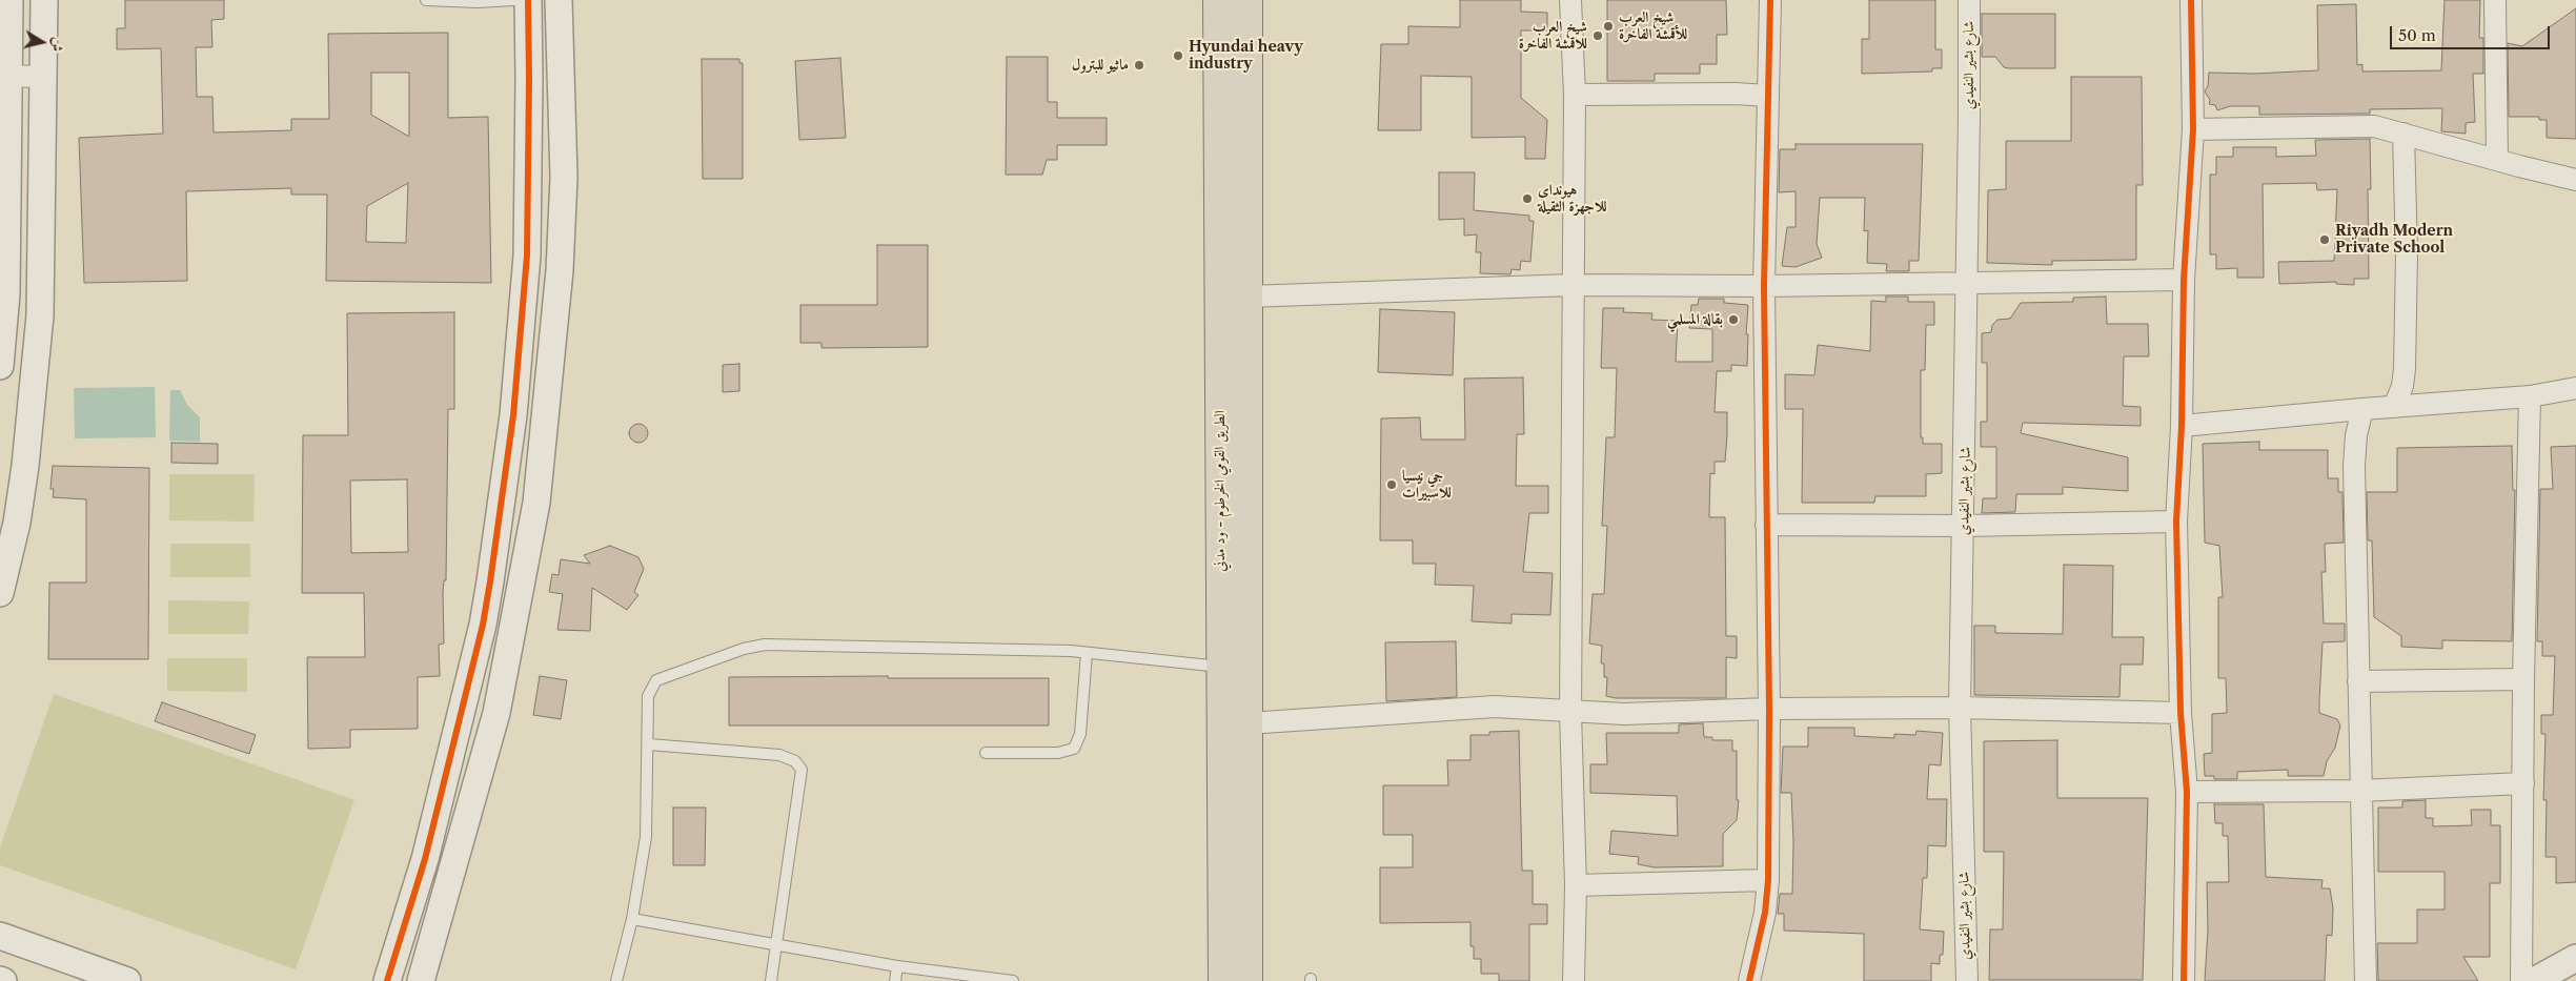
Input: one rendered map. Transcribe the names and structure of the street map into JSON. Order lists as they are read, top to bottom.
{
  "streets": {
    "highway": ["الطريق القومي الخرطوم - ود مدني"],
    "street": ["شارع بشير النفيدي"]
  },
  "places": [
    "شيخ العرب للأقمشة الفاخرة",
    "شيخ العرب للاقمشة الفاخرة",
    "Hyundai heavy industry",
    "ماثيو للبترول",
    "هيونداي للاجهزة الثقيلة",
    "Riyadh Modern Private School",
    "بقالة المسلمي",
    "جي نيسيا للاسبيرات"
  ],
  "scale_bar": "50 m",
  "north": "right"
}
